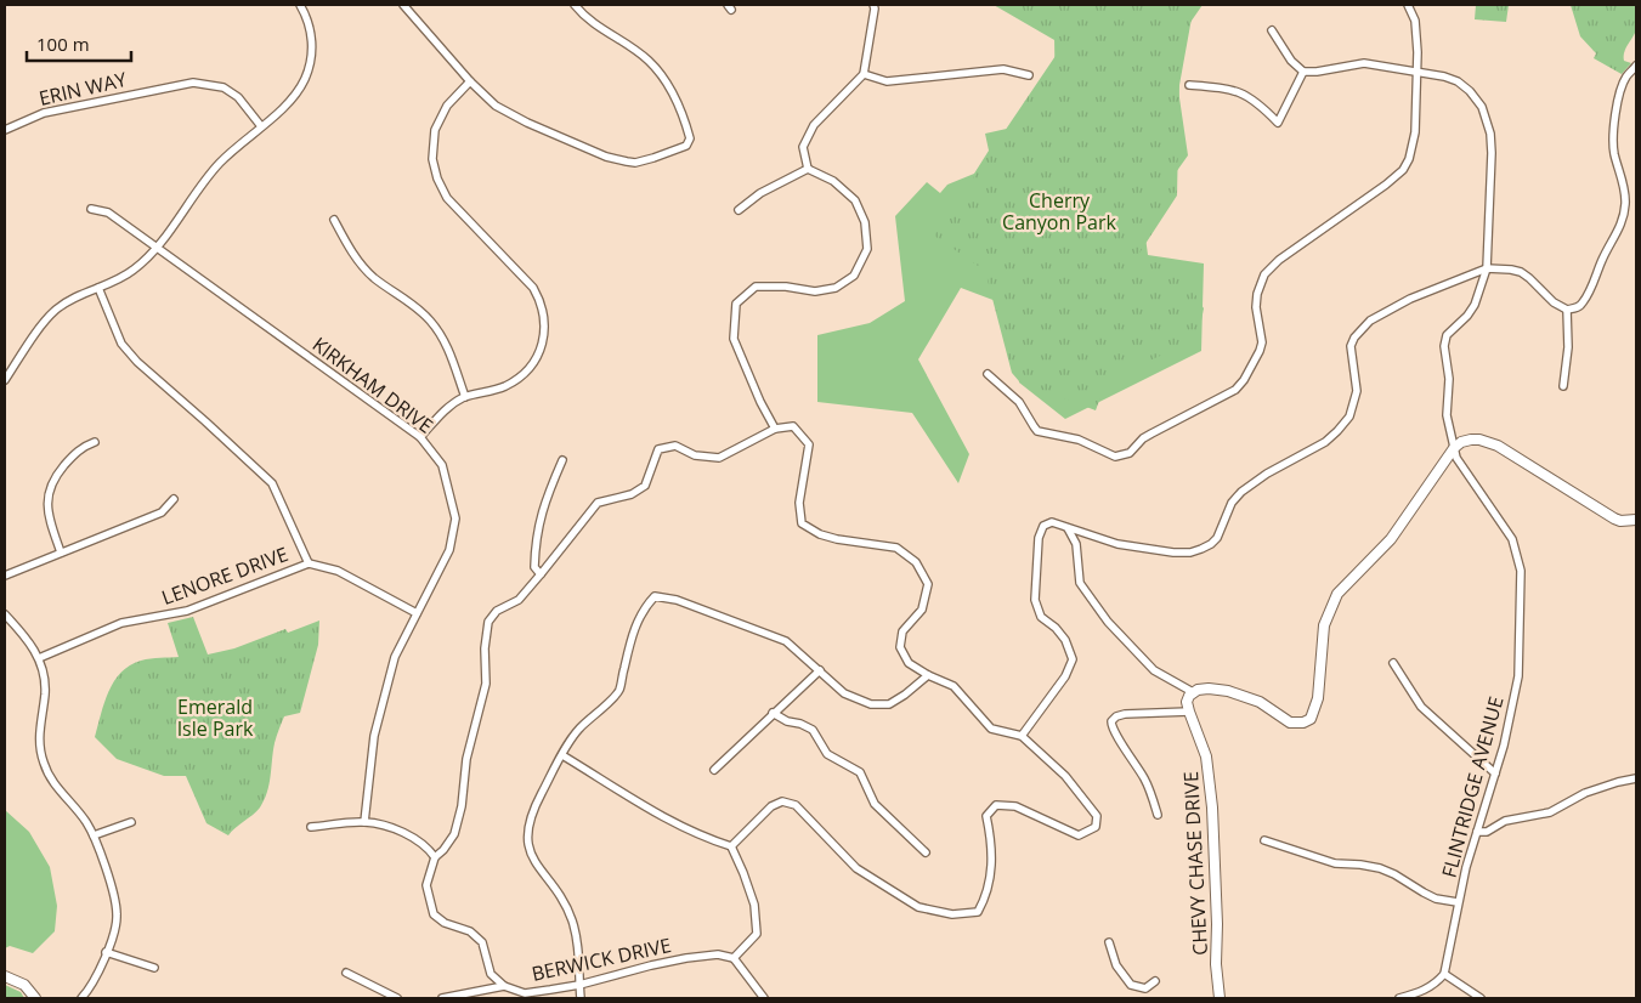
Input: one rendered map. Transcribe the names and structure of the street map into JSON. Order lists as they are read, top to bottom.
{
  "streets": {
    "main road": ["CHEVY CHASE DRIVE"],
    "street": [
      "ERIN WAY",
      "KIRKHAM DRIVE",
      "LENORE DRIVE",
      "FLINTRIDGE AVENUE",
      "BERWICK DRIVE"
    ]
  },
  "crossings": [
    ["KIRKHAM DRIVE", "LENORE DRIVE"]
  ],
  "parks": ["Cherry Canyon Park", "Emerald Isle Park"],
  "scale_bar": "100 m"
}
